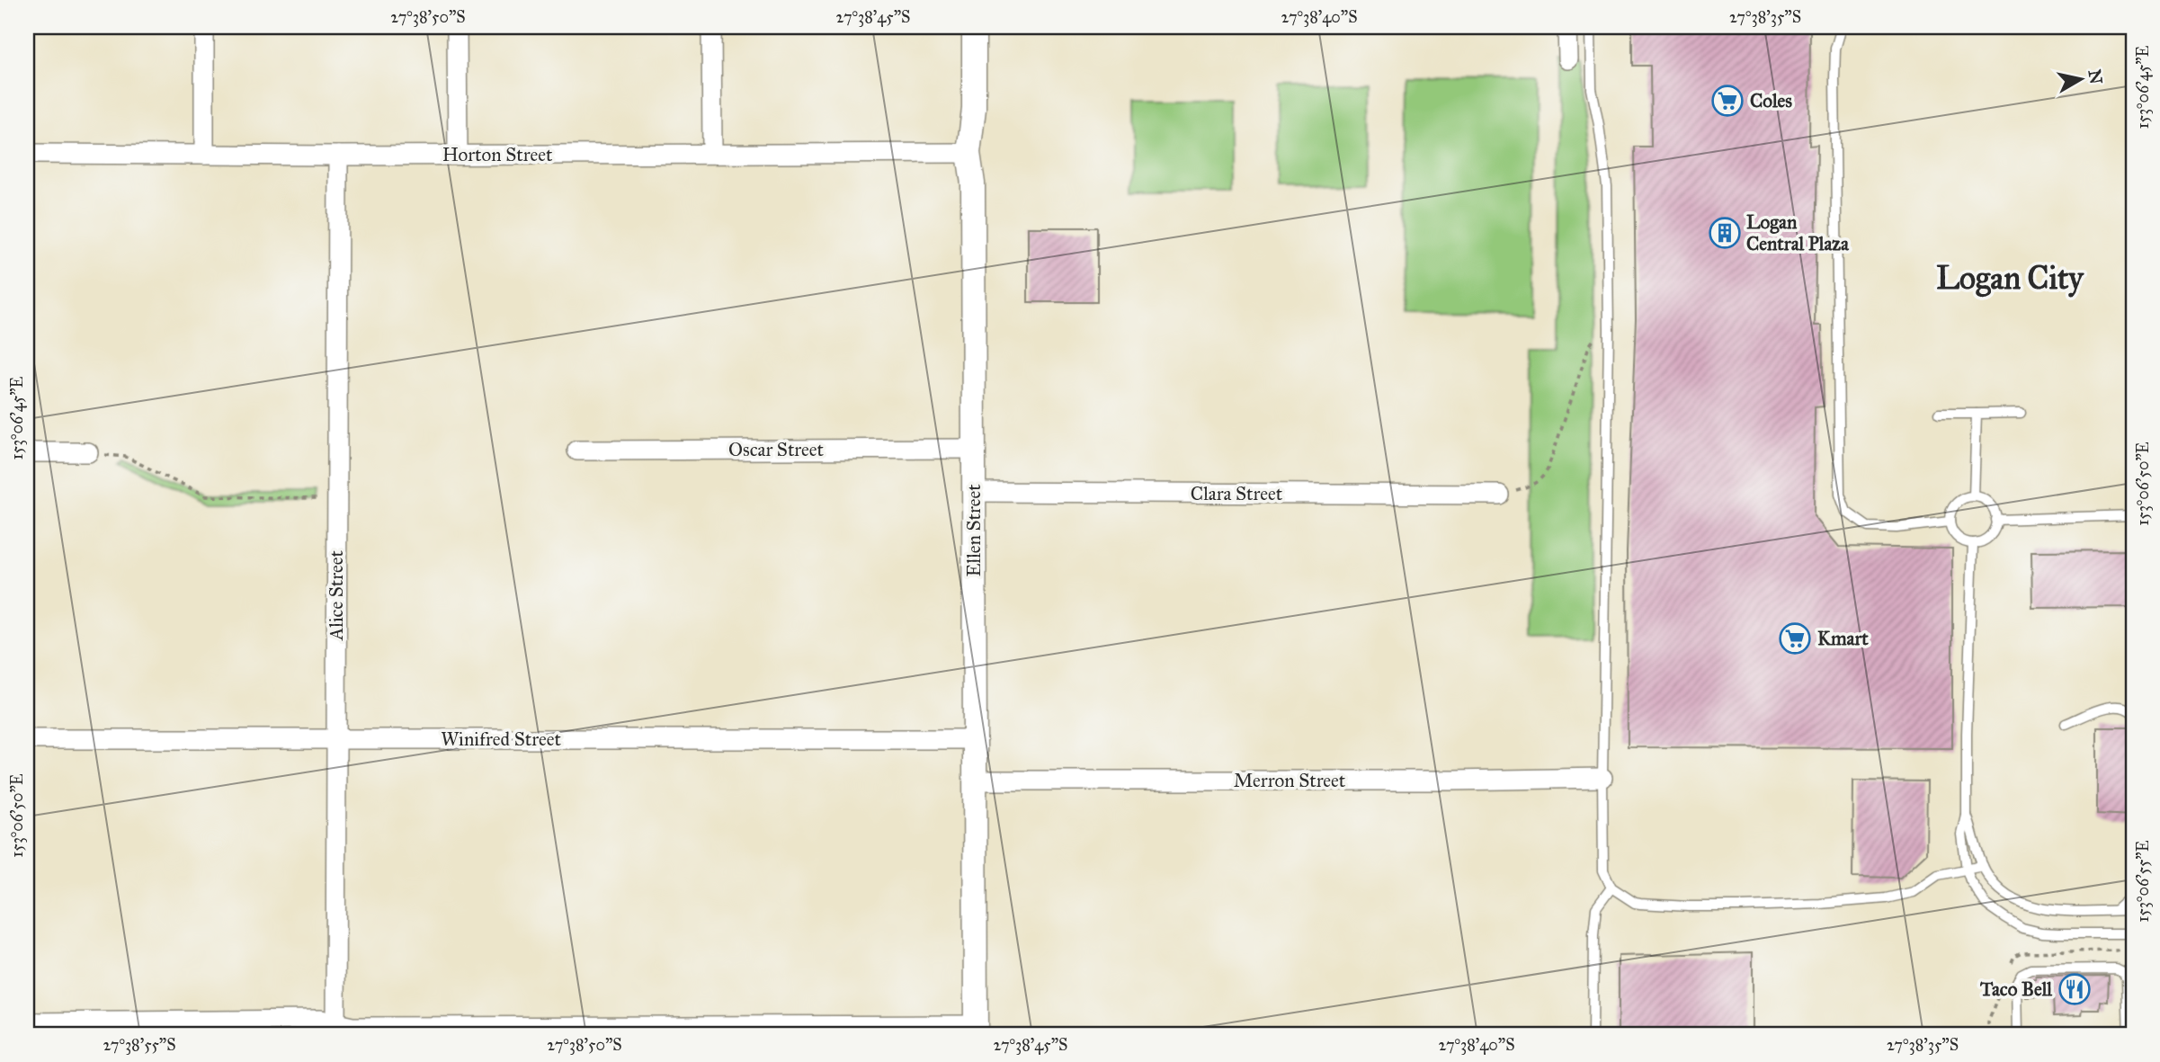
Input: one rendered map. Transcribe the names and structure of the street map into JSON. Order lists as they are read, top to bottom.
{
  "streets": {
    "street": [
      "Horton Street",
      "Oscar Street",
      "Clara Street",
      "Ellen Street",
      "Alice Street",
      "Winifred Street",
      "Merron Street"
    ]
  },
  "crossings": [
    ["Horton Street", "Ellen Street"],
    ["Horton Street", "Alice Street"],
    ["Oscar Street", "Ellen Street"],
    ["Clara Street", "Ellen Street"],
    ["Ellen Street", "Winifred Street"],
    ["Ellen Street", "Merron Street"],
    ["Alice Street", "Winifred Street"]
  ],
  "districts": ["Logan City"],
  "places": {
    "supermarket": ["Coles", "Kmart"],
    "building": ["Logan Central Plaza"],
    "restaurant": ["Taco Bell"]
  },
  "north": "right",
  "coordinates": [
    "27°38'50\"S",
    "27°38'45\"S",
    "27°38'40\"S",
    "27°38'35\"S",
    "153°06'45\"E",
    "153°06'50\"E",
    "153°06'55\"E",
    "27°38'55\"S"
  ]
}
